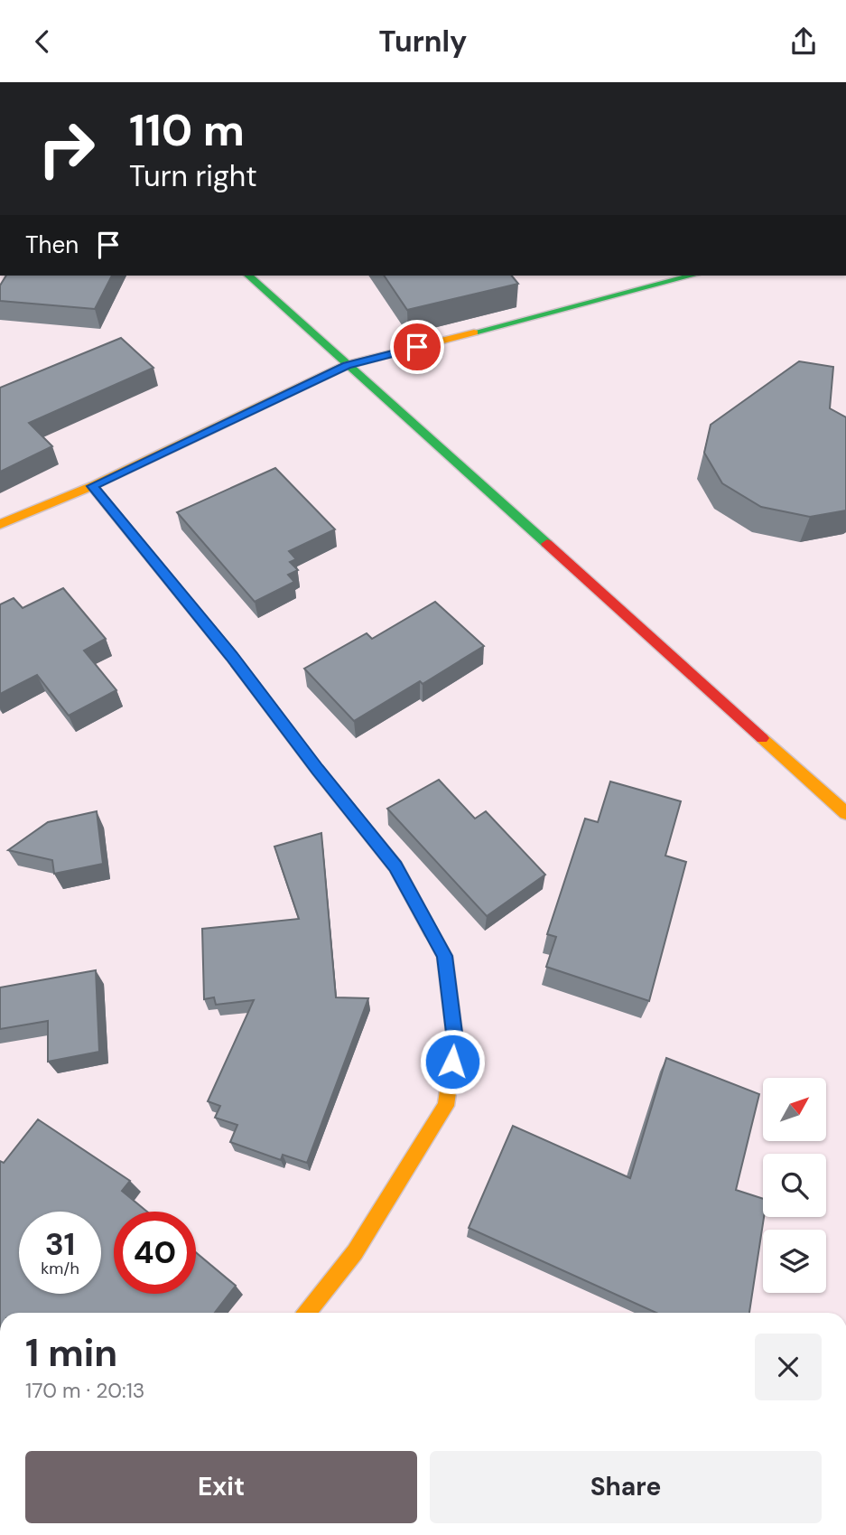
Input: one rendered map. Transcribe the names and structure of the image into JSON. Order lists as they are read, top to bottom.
{
  "north": "top right",
  "page": {
    "header": "Turnly",
    "turn": ["110 m", "Turn right"],
    "then": "Then",
    "speed": "31 km/h",
    "limit": "40",
    "heading": ["1 min", "170 m · 20:13"],
    "buttons": ["Exit", "Share"]
  }
}
